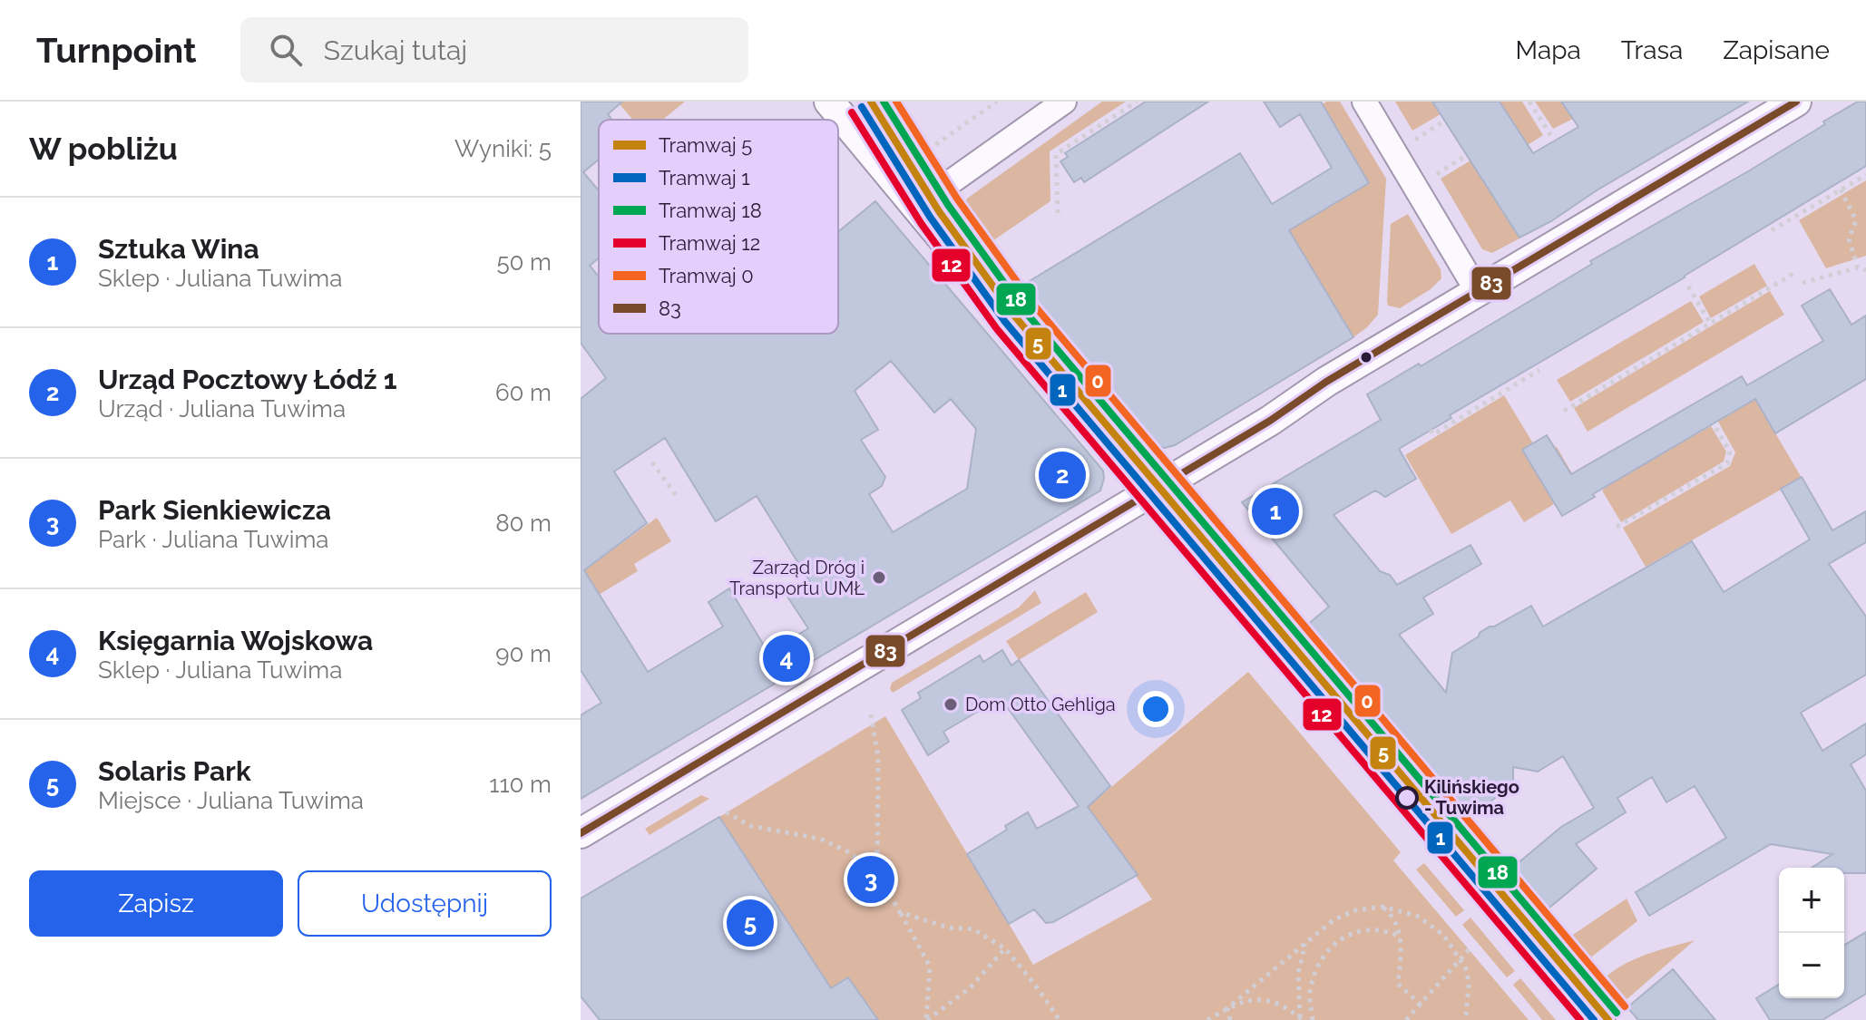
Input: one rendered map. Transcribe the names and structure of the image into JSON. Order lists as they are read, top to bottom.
{
  "places": ["Zarząd Dróg i Transportu UMŁ", "Dom Otto Gehliga", "Kilińskiego - Tuwima"],
  "lines": [
    "tram line 5",
    "tram line 18",
    "tram line 0",
    "transit line 83",
    "tram line 1",
    "tram line 12"
  ],
  "legend": [
    "Tramwaj 5",
    "Tramwaj 1",
    "Tramwaj 18",
    "Tramwaj 12",
    "Tramwaj 0",
    "83"
  ],
  "page": {
    "header": "Turnpoint",
    "search": "Szukaj tutaj",
    "nav": ["Mapa", "Trasa", "Zapisane"],
    "heading": ["W pobliżu", "Wyniki: 5"],
    "list": [
      {
        "mark": "1",
        "name": "Sztuka Wina",
        "note": "Sklep · Juliana Tuwima",
        "value": "50 m"
      },
      {
        "mark": "2",
        "name": "Urząd Pocztowy Łódź 1",
        "note": "Urząd · Juliana Tuwima",
        "value": "60 m"
      },
      {
        "mark": "3",
        "name": "Park Sienkiewicza",
        "note": "Park · Juliana Tuwima",
        "value": "80 m"
      },
      {
        "mark": "4",
        "name": "Księgarnia Wojskowa",
        "note": "Sklep · Juliana Tuwima",
        "value": "90 m"
      },
      {
        "mark": "5",
        "name": "Solaris Park",
        "note": "Miejsce · Juliana Tuwima",
        "value": "110 m"
      }
    ],
    "pins": [
      "2",
      "1",
      "4",
      "3",
      "5"
    ],
    "buttons": ["Zapisz", "Udostępnij"],
    "map_buttons": ["+", "−"]
  }
}
